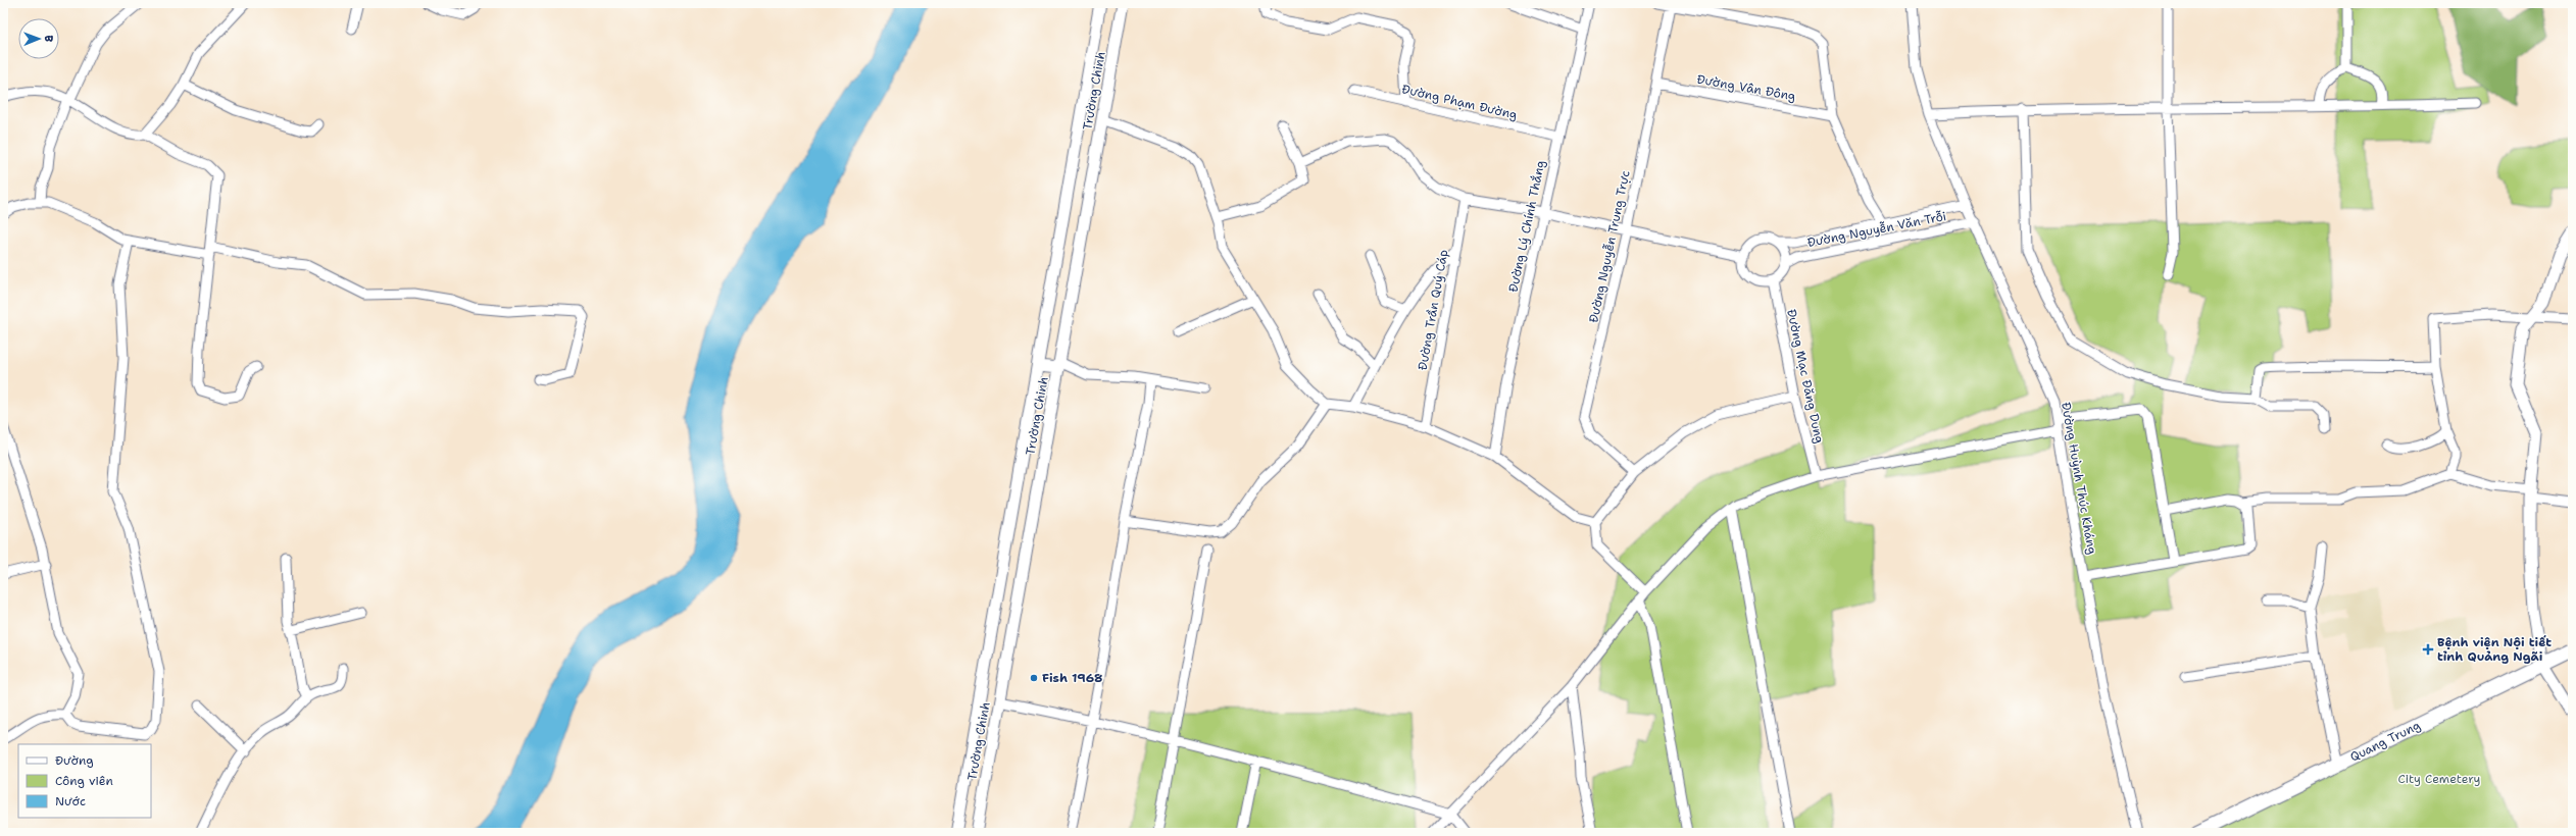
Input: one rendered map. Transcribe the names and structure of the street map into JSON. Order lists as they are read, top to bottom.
{
  "streets": {
    "main road": ["Quang Trung"],
    "street": [
      "Đường Vân Đông",
      "Trường Chinh",
      "Đường Phạm Đường",
      "Đường Lý Chính Thắng",
      "Đường Nguyễn Văn Trỗi",
      "Đường Nguyễn Trung Trực",
      "Đường Trần Quý Cáp",
      "Đường Mạc Đăng Dung",
      "Đường Huỳnh Thúc Kháng"
    ]
  },
  "crossings": [
    ["Đường Vân Đông", "Đường Nguyễn Trung Trực"],
    ["Đường Phạm Đường", "Đường Lý Chính Thắng"],
    ["Đường Nguyễn Văn Trỗi", "Đường Mạc Đăng Dung"],
    ["Đường Nguyễn Văn Trỗi", "Đường Huỳnh Thúc Kháng"]
  ],
  "parks": ["City Cemetery"],
  "places": {
    "health": ["Bệnh viện Nội tiết tỉnh Quảng Ngãi"],
    "other": ["Fish 1968"]
  },
  "legend": ["Đường", "Công viên", "Nước"],
  "north": "right"
}
